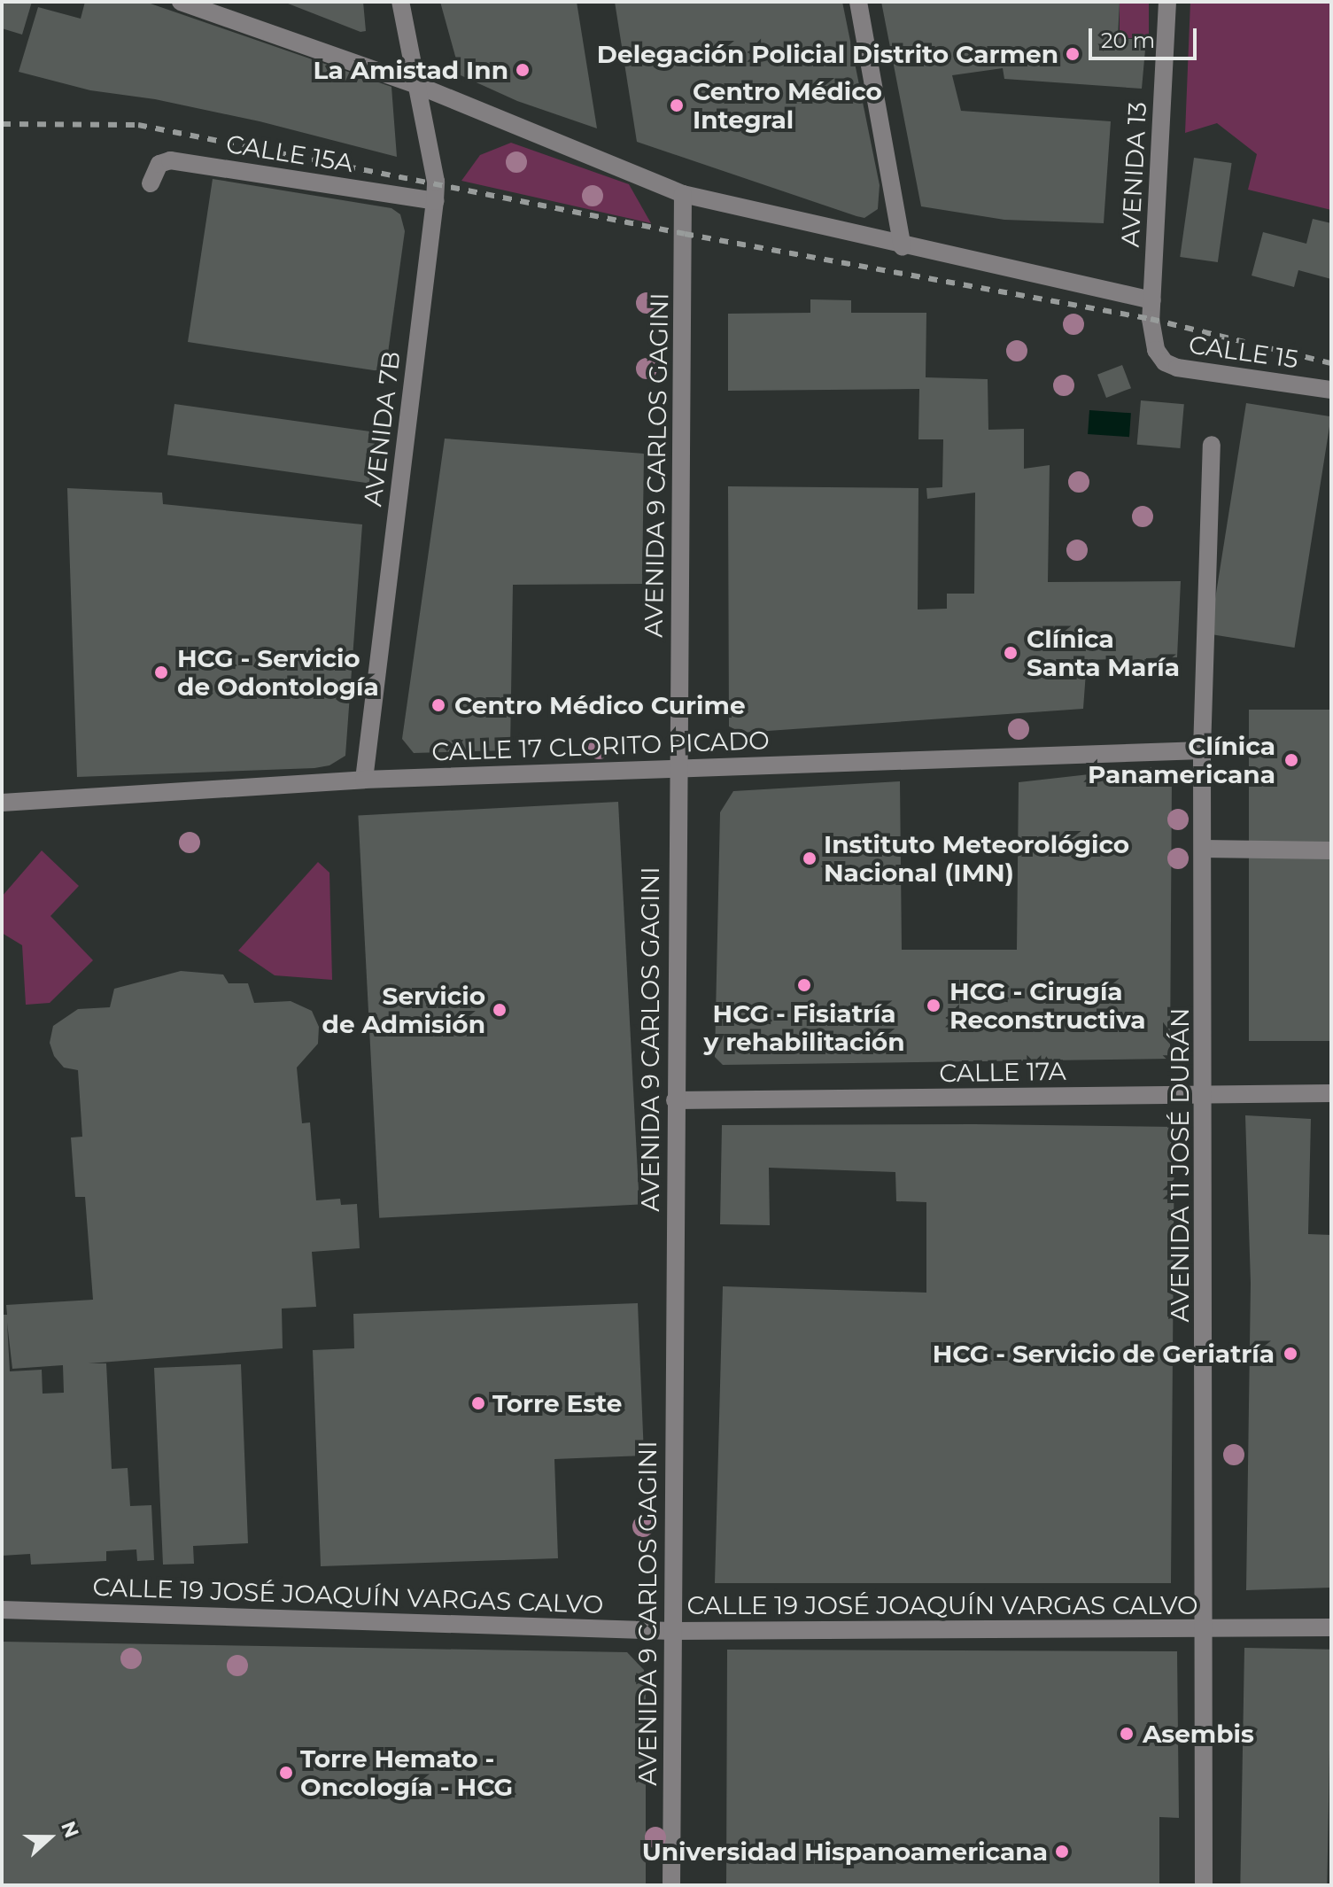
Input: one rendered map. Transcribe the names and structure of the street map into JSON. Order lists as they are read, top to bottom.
{
  "streets": {
    "street": [
      "CALLE 15A",
      "AVENIDA 13",
      "CALLE 15",
      "AVENIDA 7B",
      "AVENIDA 9 CARLOS GAGINI",
      "CALLE 17 CLORITO PICADO",
      "CALLE 17A",
      "AVENIDA 11 JOSÉ DURÁN",
      "CALLE 19 JOSÉ JOAQUÍN VARGAS CALVO"
    ]
  },
  "crossings": [
    ["CALLE 15A", "AVENIDA 7B"],
    ["AVENIDA 13", "CALLE 15"],
    ["AVENIDA 7B", "CALLE 17 CLORITO PICADO"],
    ["AVENIDA 9 CARLOS GAGINI", "CALLE 17 CLORITO PICADO"],
    ["AVENIDA 9 CARLOS GAGINI", "CALLE 17A"],
    ["AVENIDA 9 CARLOS GAGINI", "CALLE 19 JOSÉ JOAQUÍN VARGAS CALVO"],
    ["CALLE 17 CLORITO PICADO", "AVENIDA 11 JOSÉ DURÁN"],
    ["CALLE 17A", "AVENIDA 11 JOSÉ DURÁN"],
    ["AVENIDA 11 JOSÉ DURÁN", "CALLE 19 JOSÉ JOAQUÍN VARGAS CALVO"]
  ],
  "places": [
    "Delegación Policial Distrito Carmen",
    "La Amistad Inn",
    "Centro Médico Integral",
    "Clínica Santa María",
    "HCG - Servicio de Odontología",
    "Centro Médico Curime",
    "Clínica Panamericana",
    "Instituto Meteorológico Nacional (IMN)",
    "HCG - Fisiatría y rehabilitación",
    "HCG - Cirugía Reconstructiva",
    "Servicio de Admisión",
    "HCG - Servicio de Geriatría",
    "Torre Este",
    "Asembis",
    "Torre Hemato - Oncología - HCG",
    "Universidad Hispanoamericana"
  ],
  "scale_bar": "20 m",
  "north": "right"
}
